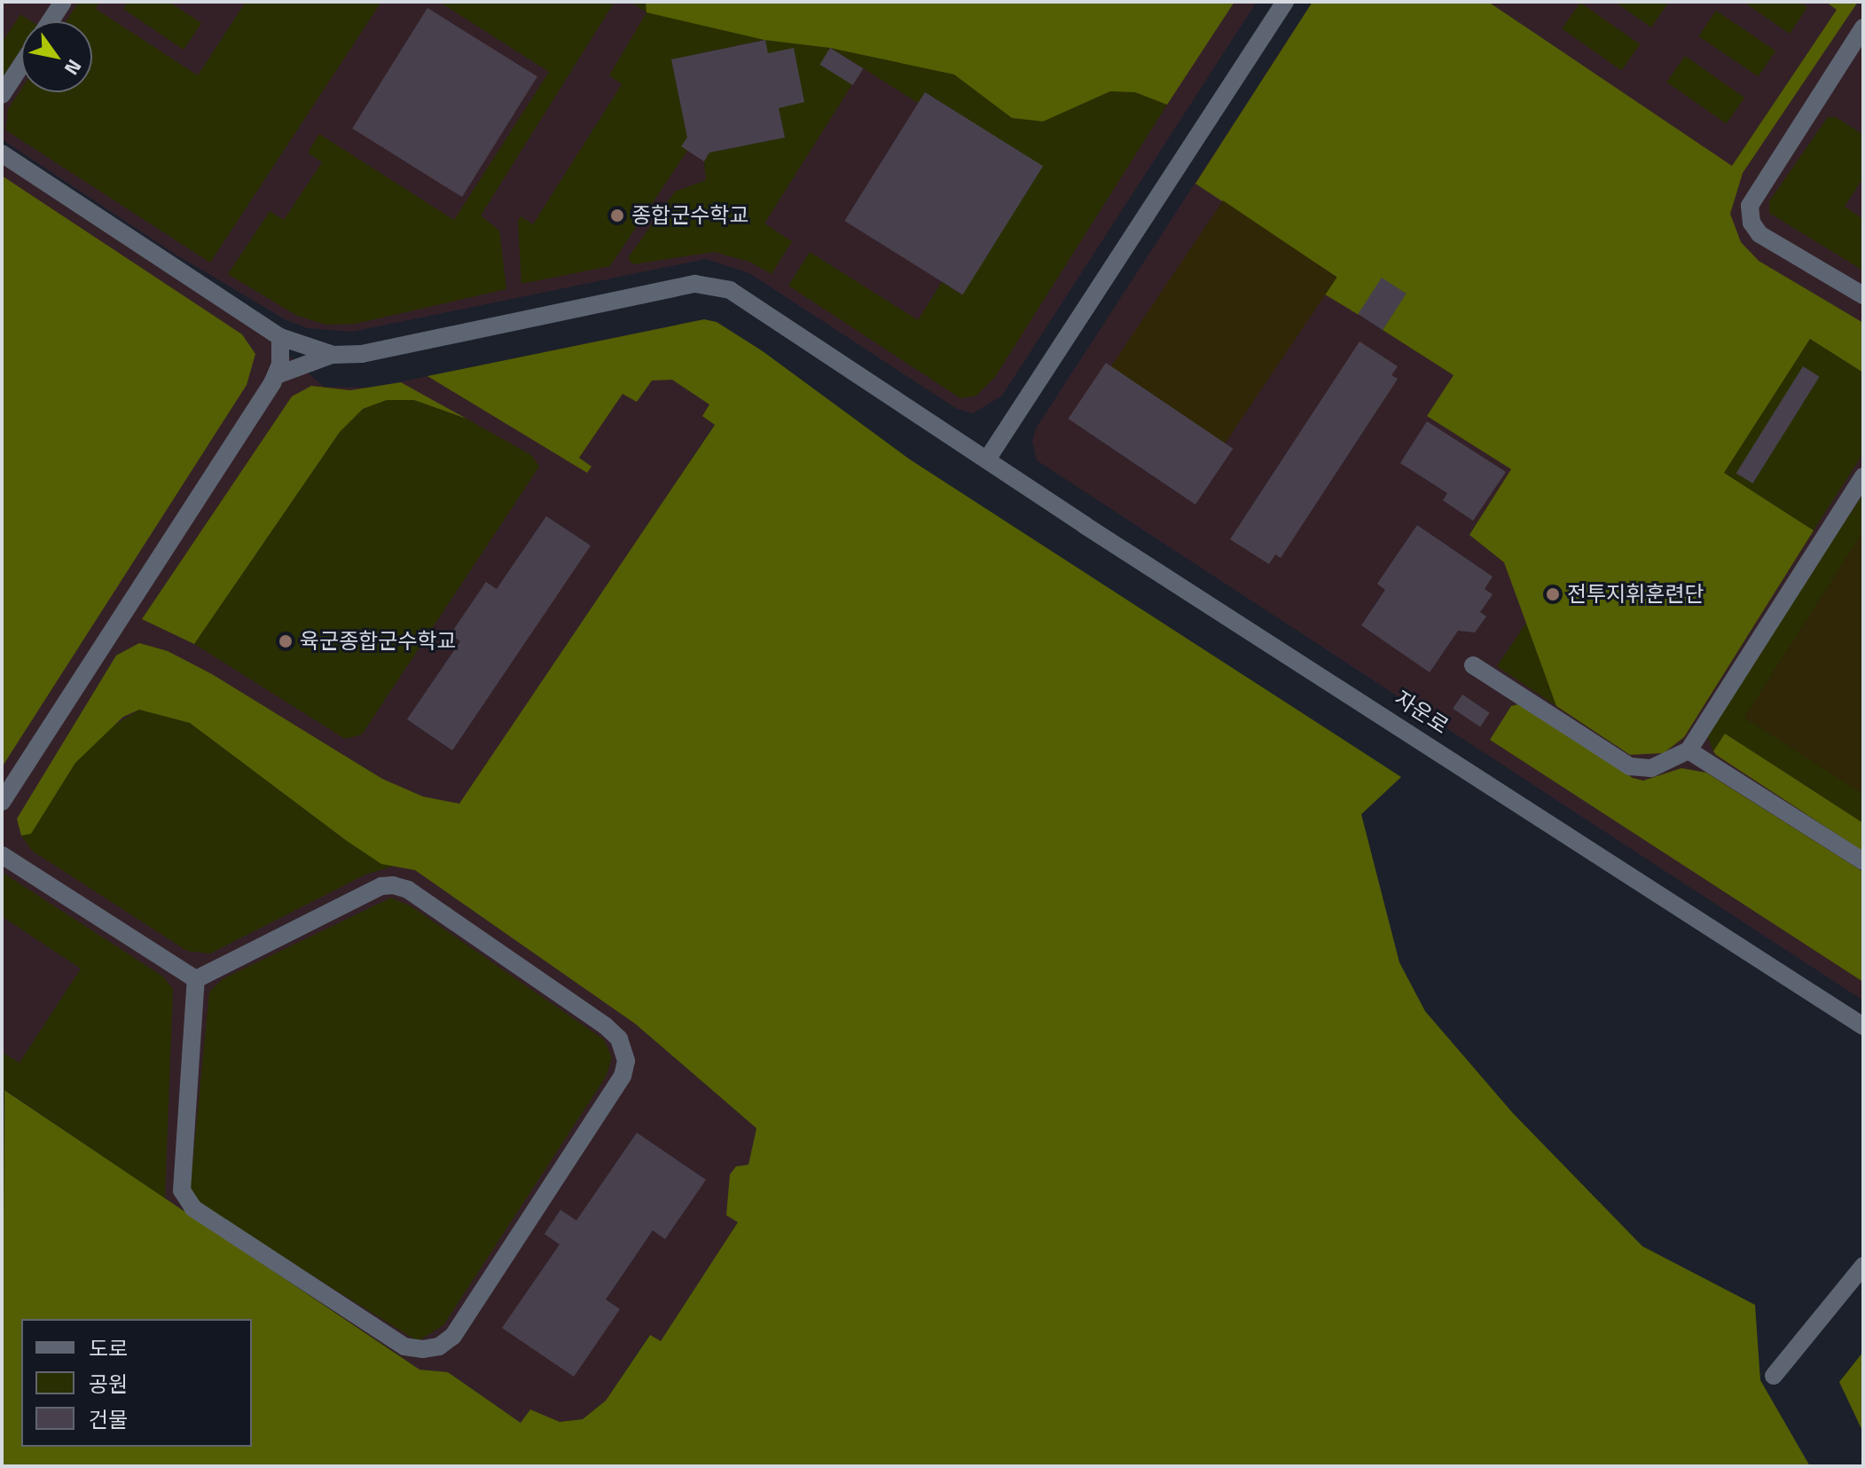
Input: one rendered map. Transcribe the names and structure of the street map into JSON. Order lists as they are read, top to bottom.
{
  "streets": {
    "street": ["자운로"]
  },
  "places": ["종합군수학교", "전투지휘훈련단", "육군종합군수학교"],
  "legend": ["도로", "공원", "건물"],
  "north": "bottom right"
}
